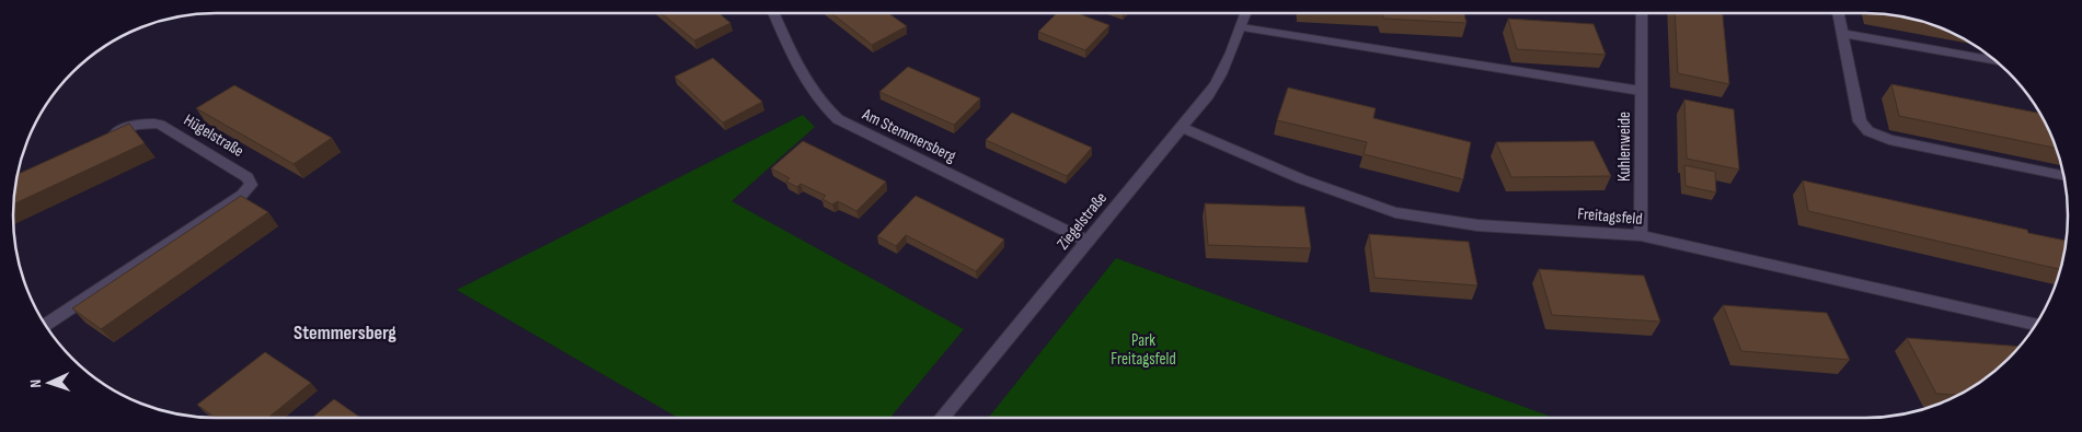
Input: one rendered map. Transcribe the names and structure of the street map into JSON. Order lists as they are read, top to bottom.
{
  "streets": {
    "street": [
      "Hügelstraße",
      "Am Stemmersberg",
      "Kuhlenweide",
      "Freitagsfeld",
      "Ziegelstraße"
    ]
  },
  "crossings": [
    ["Am Stemmersberg", "Ziegelstraße"],
    ["Kuhlenweide", "Freitagsfeld"],
    ["Kuhlenweide", "Ziegelstraße"],
    ["Freitagsfeld", "Ziegelstraße"]
  ],
  "districts": ["Stemmersberg"],
  "parks": ["Park Freitagsfeld"],
  "north": "left"
}
